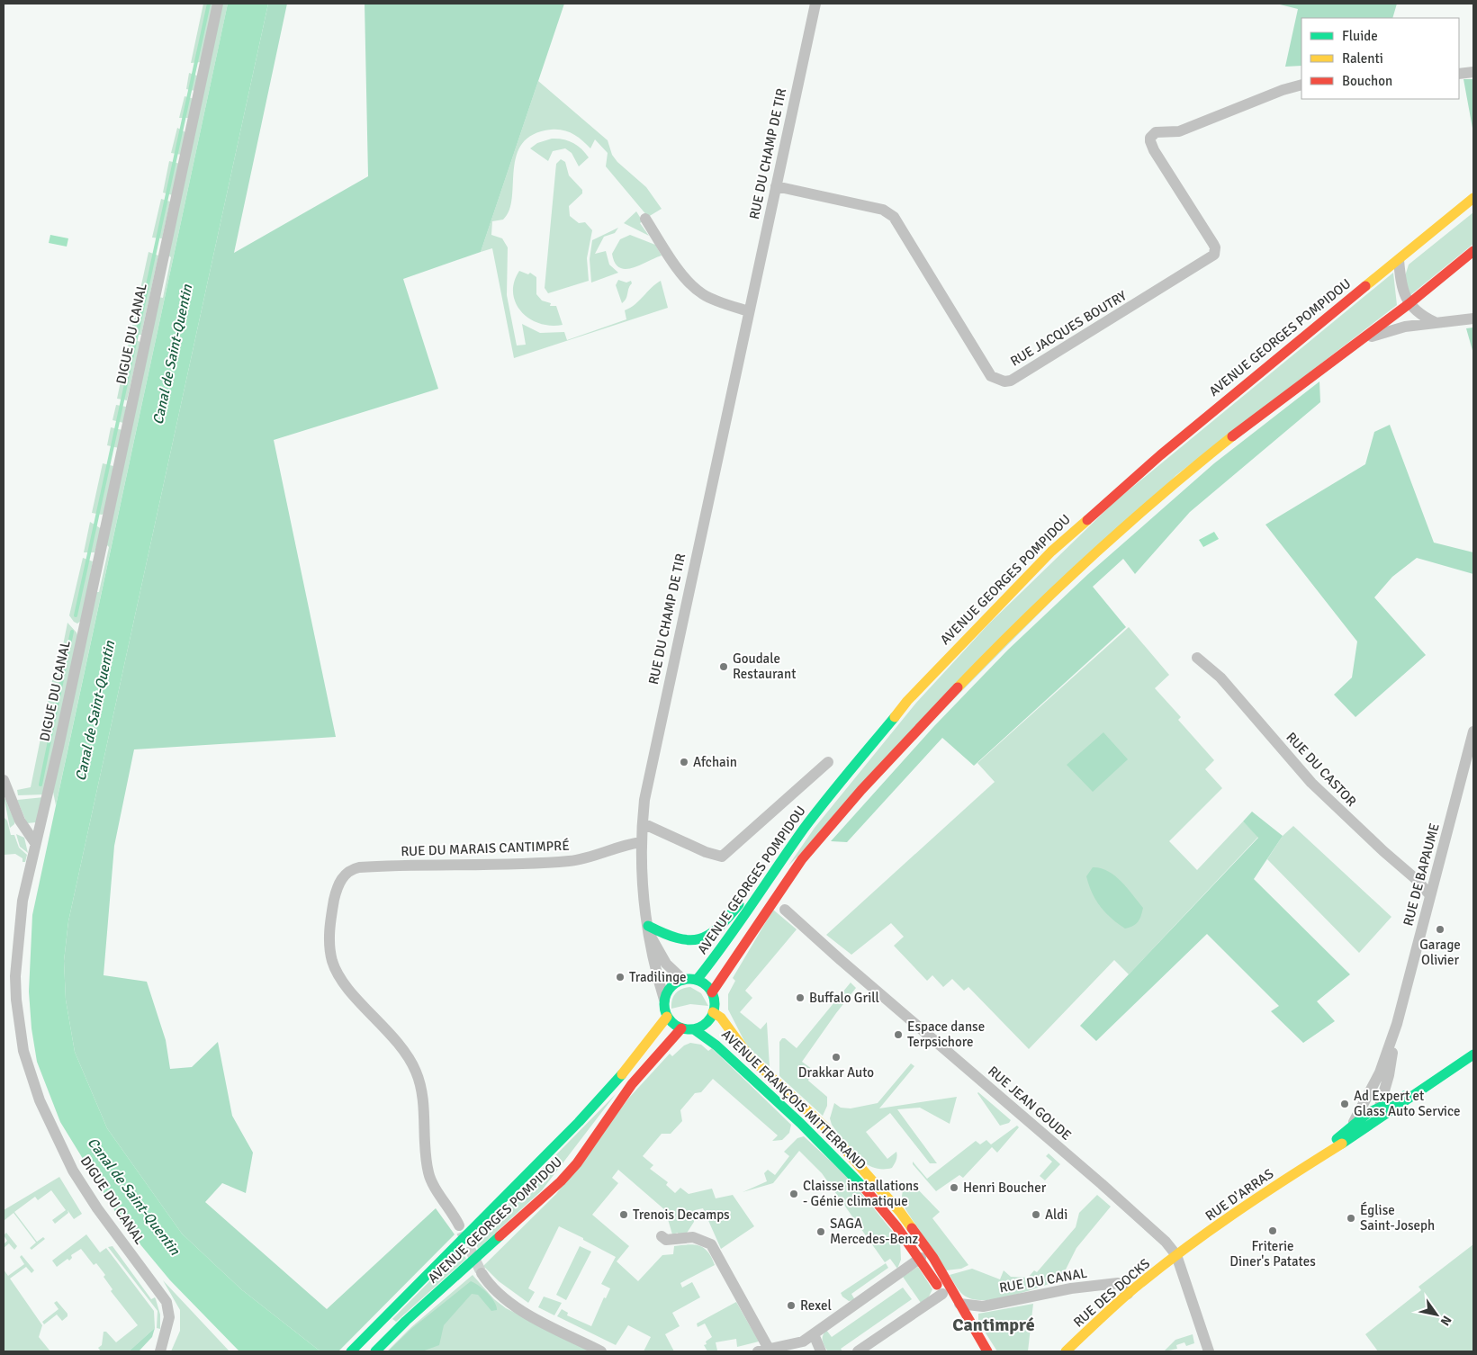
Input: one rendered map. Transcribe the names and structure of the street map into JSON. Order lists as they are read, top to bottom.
{
  "streets": {
    "main road": [
      "AVENUE GEORGES POMPIDOU",
      "AVENUE FRANÇOIS MITTERRAND",
      "RUE D'ARRAS",
      "RUE DES DOCKS"
    ],
    "street": [
      "RUE DU CHAMP DE TIR",
      "RUE JACQUES BOUTRY",
      "DIGUE DU CANAL",
      "RUE DU CASTOR",
      "RUE DU MARAIS CANTIMPRÉ",
      "RUE DE BAPAUME",
      "RUE JEAN GOUDE",
      "RUE DU CANAL"
    ]
  },
  "crossings": [
    ["RUE DU CHAMP DE TIR", "RUE JACQUES BOUTRY"],
    ["RUE DU CHAMP DE TIR", "AVENUE GEORGES POMPIDOU"],
    ["RUE DU CHAMP DE TIR", "RUE DU MARAIS CANTIMPRÉ"],
    ["RUE DU CHAMP DE TIR", "AVENUE FRANÇOIS MITTERRAND"],
    ["AVENUE GEORGES POMPIDOU", "AVENUE FRANÇOIS MITTERRAND"],
    ["RUE DU CASTOR", "RUE DE BAPAUME"],
    ["RUE DE BAPAUME", "RUE D'ARRAS"],
    ["AVENUE FRANÇOIS MITTERRAND", "RUE DU CANAL"],
    ["RUE JEAN GOUDE", "RUE D'ARRAS"],
    ["RUE JEAN GOUDE", "RUE DES DOCKS"],
    ["RUE D'ARRAS", "RUE DES DOCKS"],
    ["RUE DU CANAL", "RUE DES DOCKS"]
  ],
  "districts": ["Cantimpré"],
  "water": ["Canal de Saint-Quentin"],
  "places": [
    "Goudale Restaurant",
    "Afchain",
    "Garage Olivier",
    "Tradilinge",
    "Buffalo Grill",
    "Espace danse Terpsichore",
    "Drakkar Auto",
    "Ad Expert et Glass Auto Service",
    "Henri Boucher",
    "Claisse installations - Génie climatique",
    "Trenois Decamps",
    "Aldi",
    "Église Saint-Joseph",
    "Friterie Diner's Patates",
    "SAGA Mercedes-Benz",
    "Rexel"
  ],
  "legend": ["Fluide", "Ralenti", "Bouchon"],
  "north": "bottom right"
}
